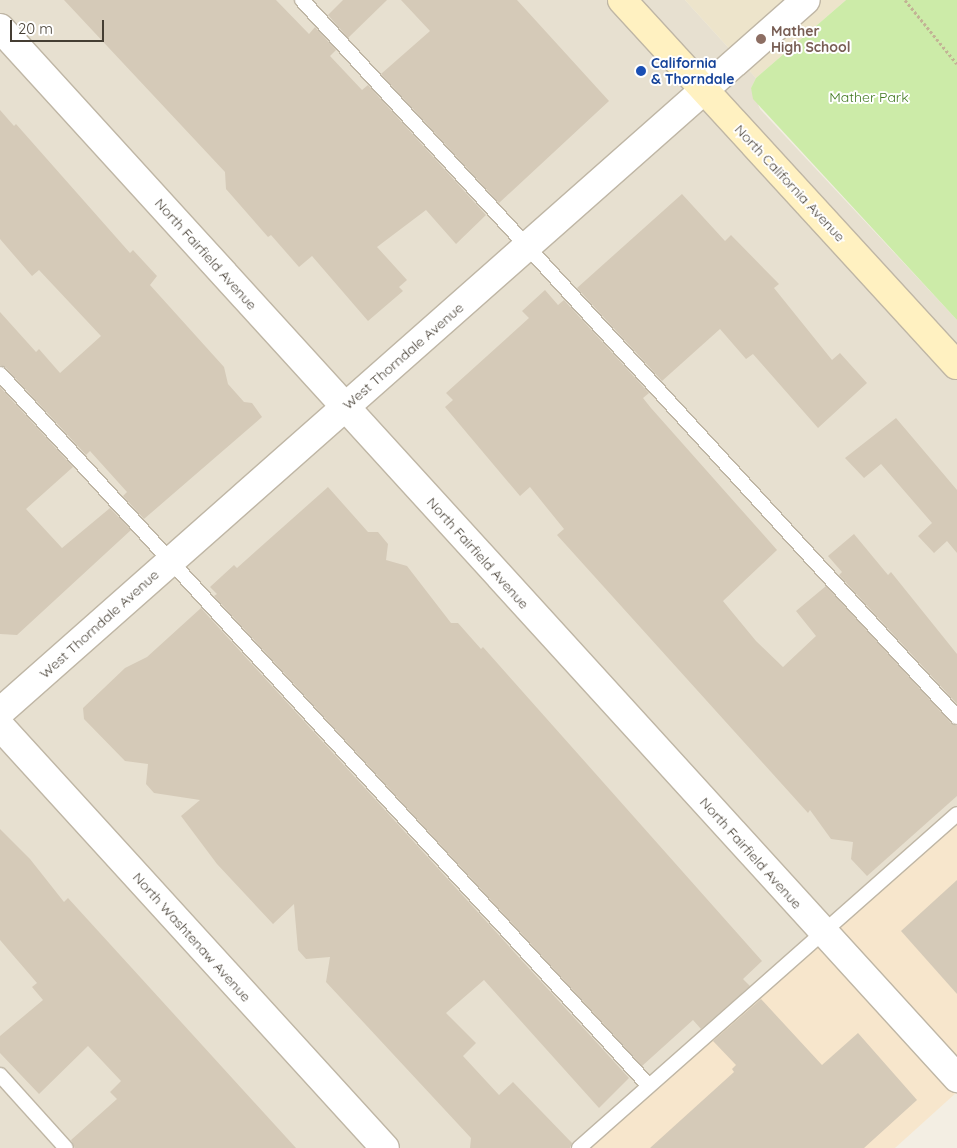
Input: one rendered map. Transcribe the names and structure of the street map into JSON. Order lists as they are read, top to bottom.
{
  "streets": {
    "main road": ["North California Avenue"],
    "street": ["North Fairfield Avenue", "West Thorndale Avenue", "North Washtenaw Avenue"]
  },
  "crossings": [
    ["North California Avenue", "West Thorndale Avenue"],
    ["North Fairfield Avenue", "West Thorndale Avenue"]
  ],
  "parks": ["Mather Park"],
  "places": ["Mather High School", "California & Thorndale"],
  "scale_bar": "20 m"
}
